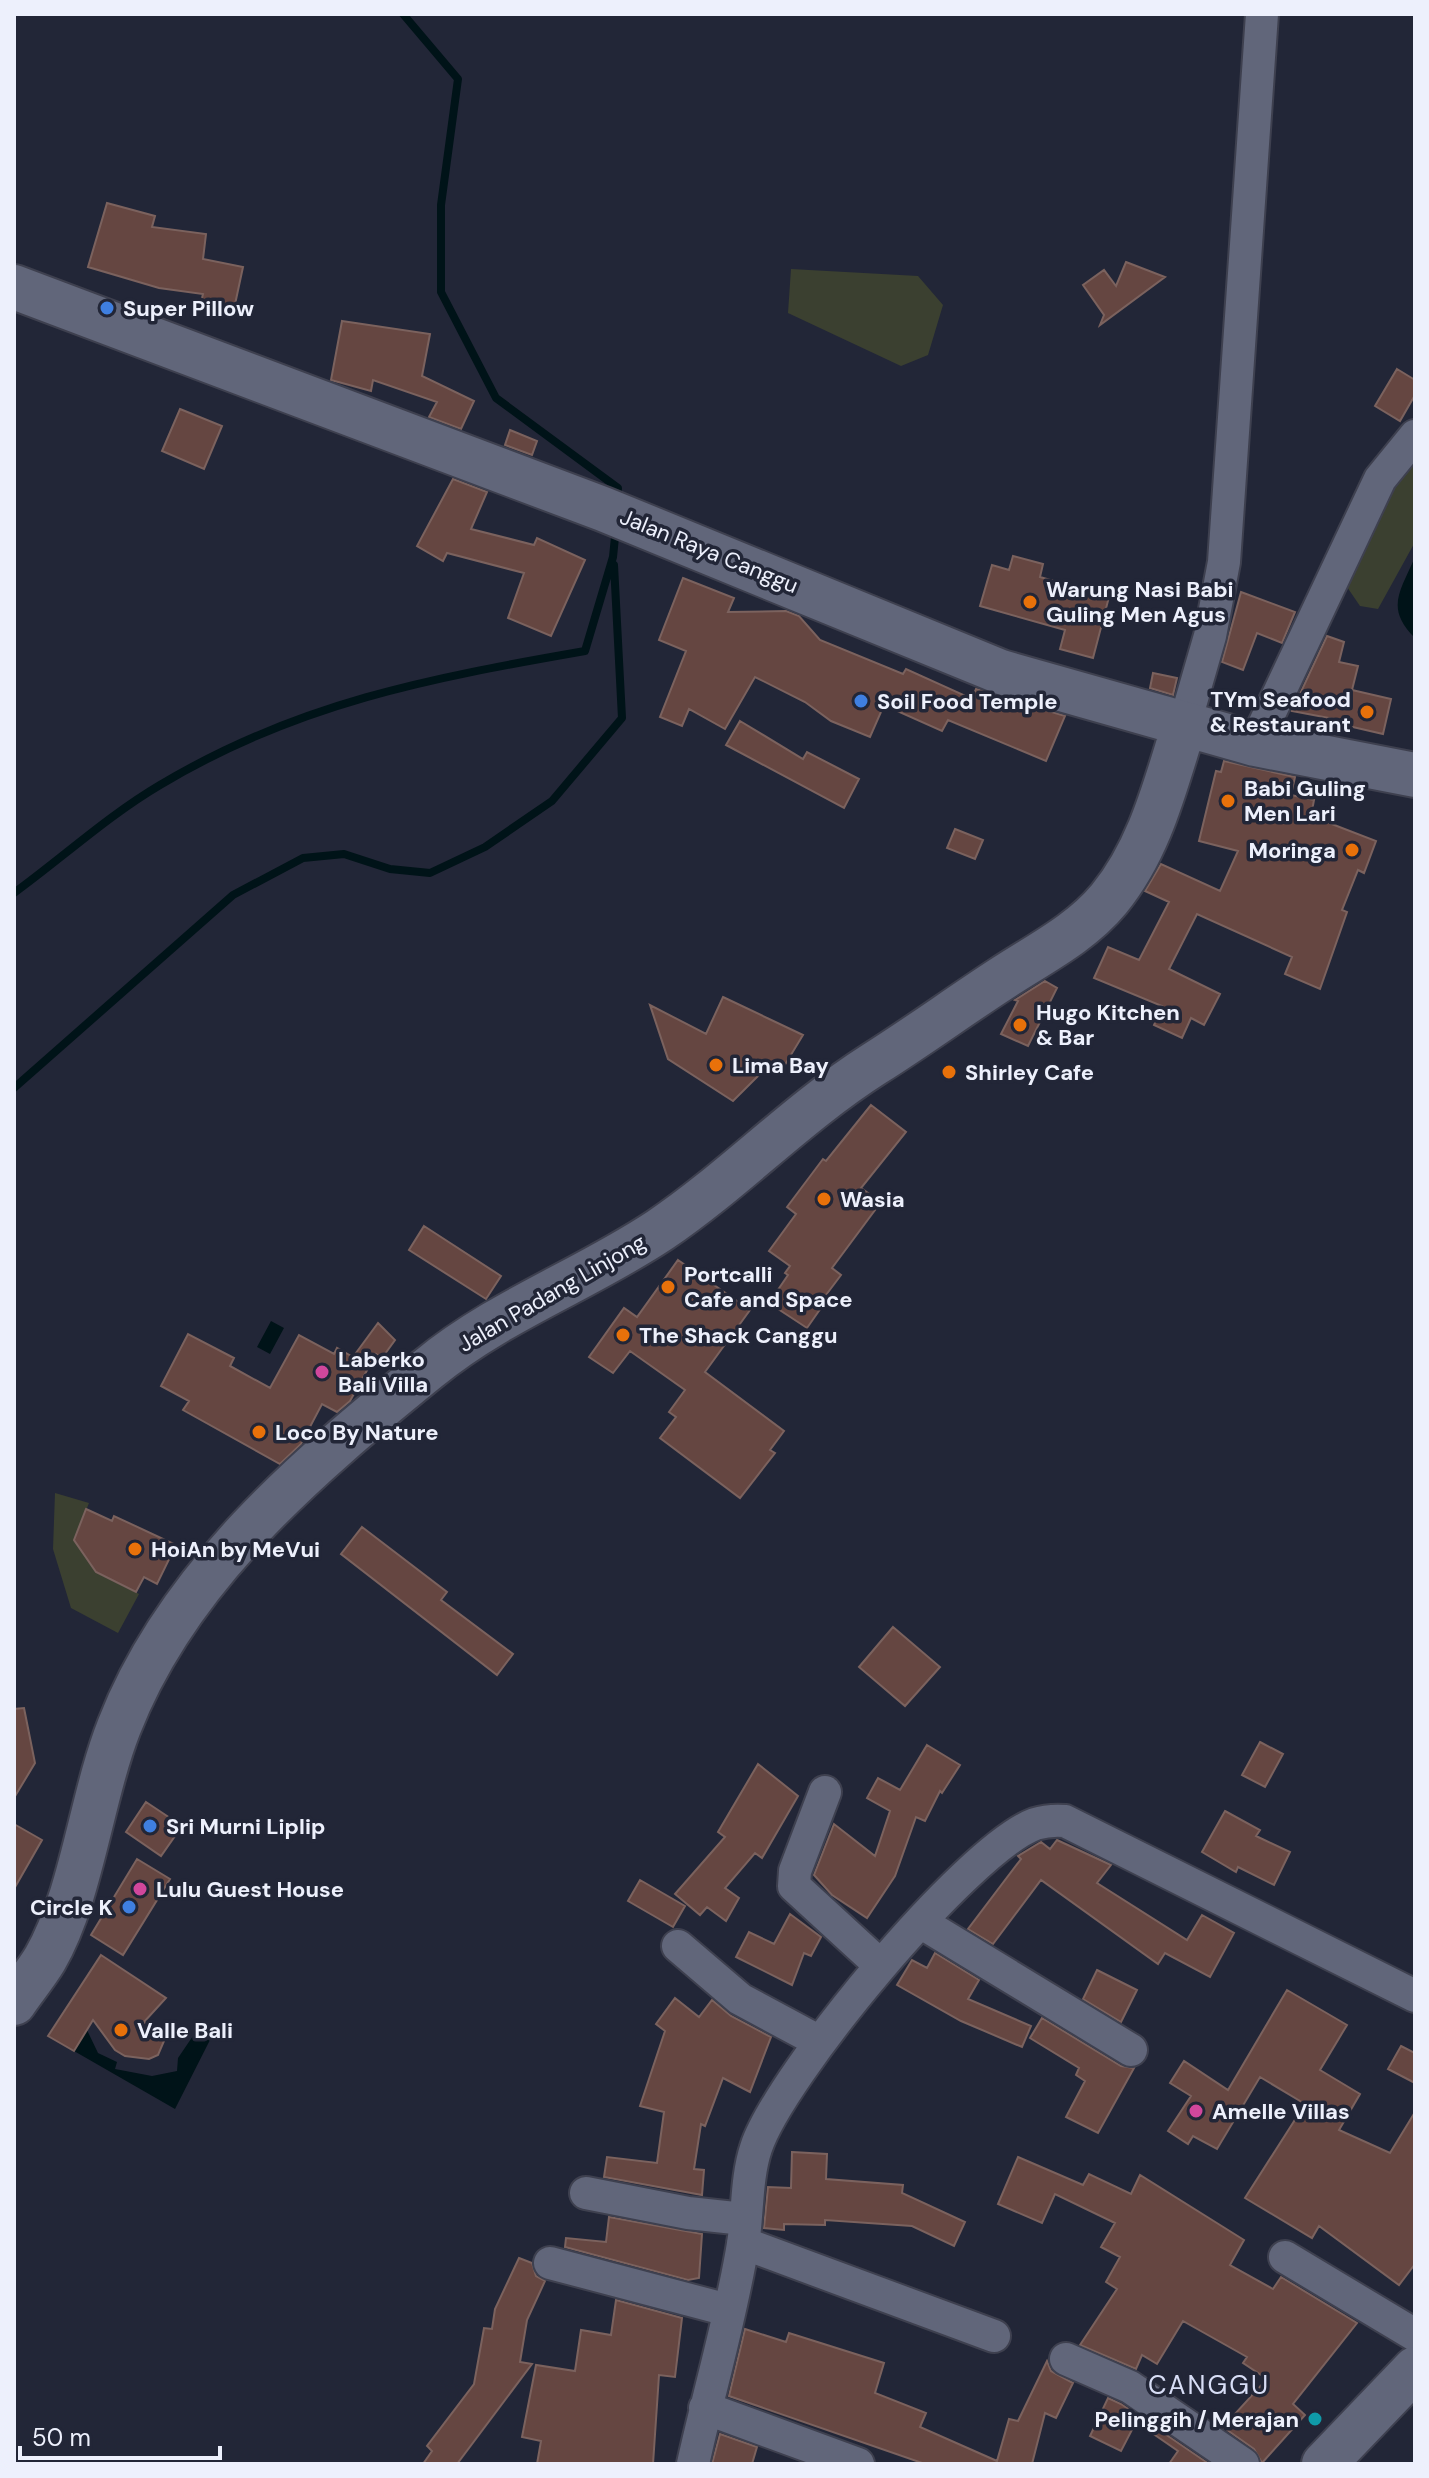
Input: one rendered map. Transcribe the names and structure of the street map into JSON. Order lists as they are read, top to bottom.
{
  "streets": {
    "street": ["Jalan Raya Canggu", "Jalan Padang Linjong"]
  },
  "crossings": [
    ["Jalan Raya Canggu", "Jalan Padang Linjong"]
  ],
  "districts": ["CANGGU"],
  "places": [
    "Super Pillow",
    "Warung Nasi Babi Guling Men Agus",
    "Soil Food Temple",
    "TYm Seafood & Restaurant",
    "Babi Guling Men Lari",
    "Moringa",
    "Hugo Kitchen & Bar",
    "Lima Bay",
    "Shirley Cafe",
    "Wasia",
    "Portcalli Cafe and Space",
    "The Shack Canggu",
    "Laberko Bali Villa",
    "Loco By Nature",
    "HoiAn by MeVui",
    "Sri Murni Liplip",
    "Lulu Guest House",
    "Circle K",
    "Valle Bali",
    "Amelle Villas",
    "Pelinggih / Merajan"
  ],
  "scale_bar": "50 m"
}
